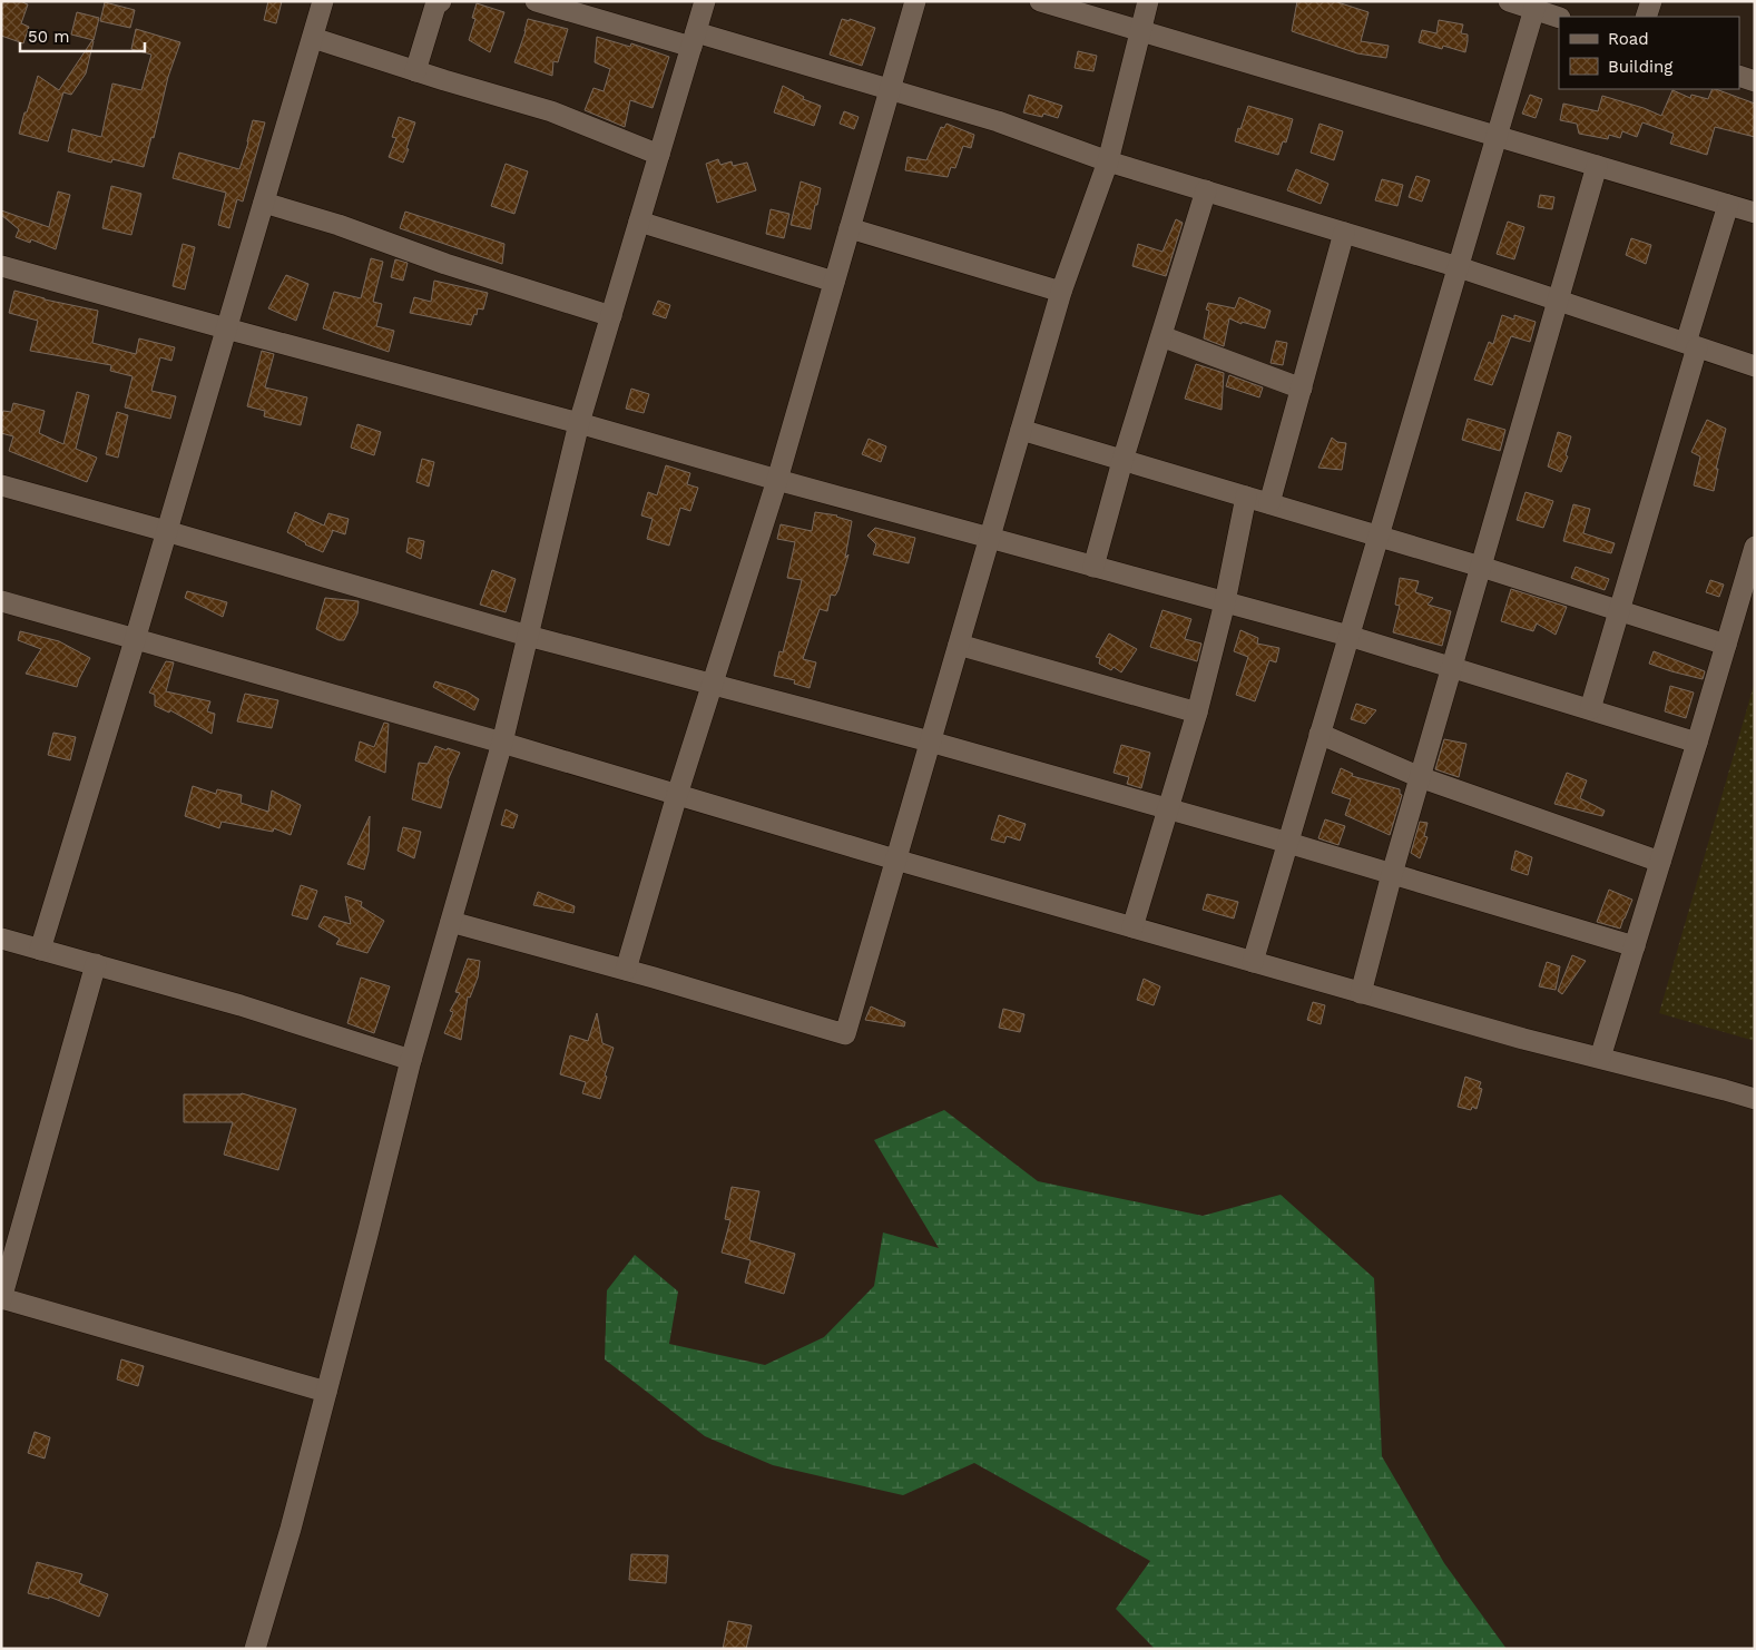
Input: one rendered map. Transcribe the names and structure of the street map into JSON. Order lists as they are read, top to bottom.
{
  "legend": ["Road", "Building"],
  "scale_bar": "50 m"
}
